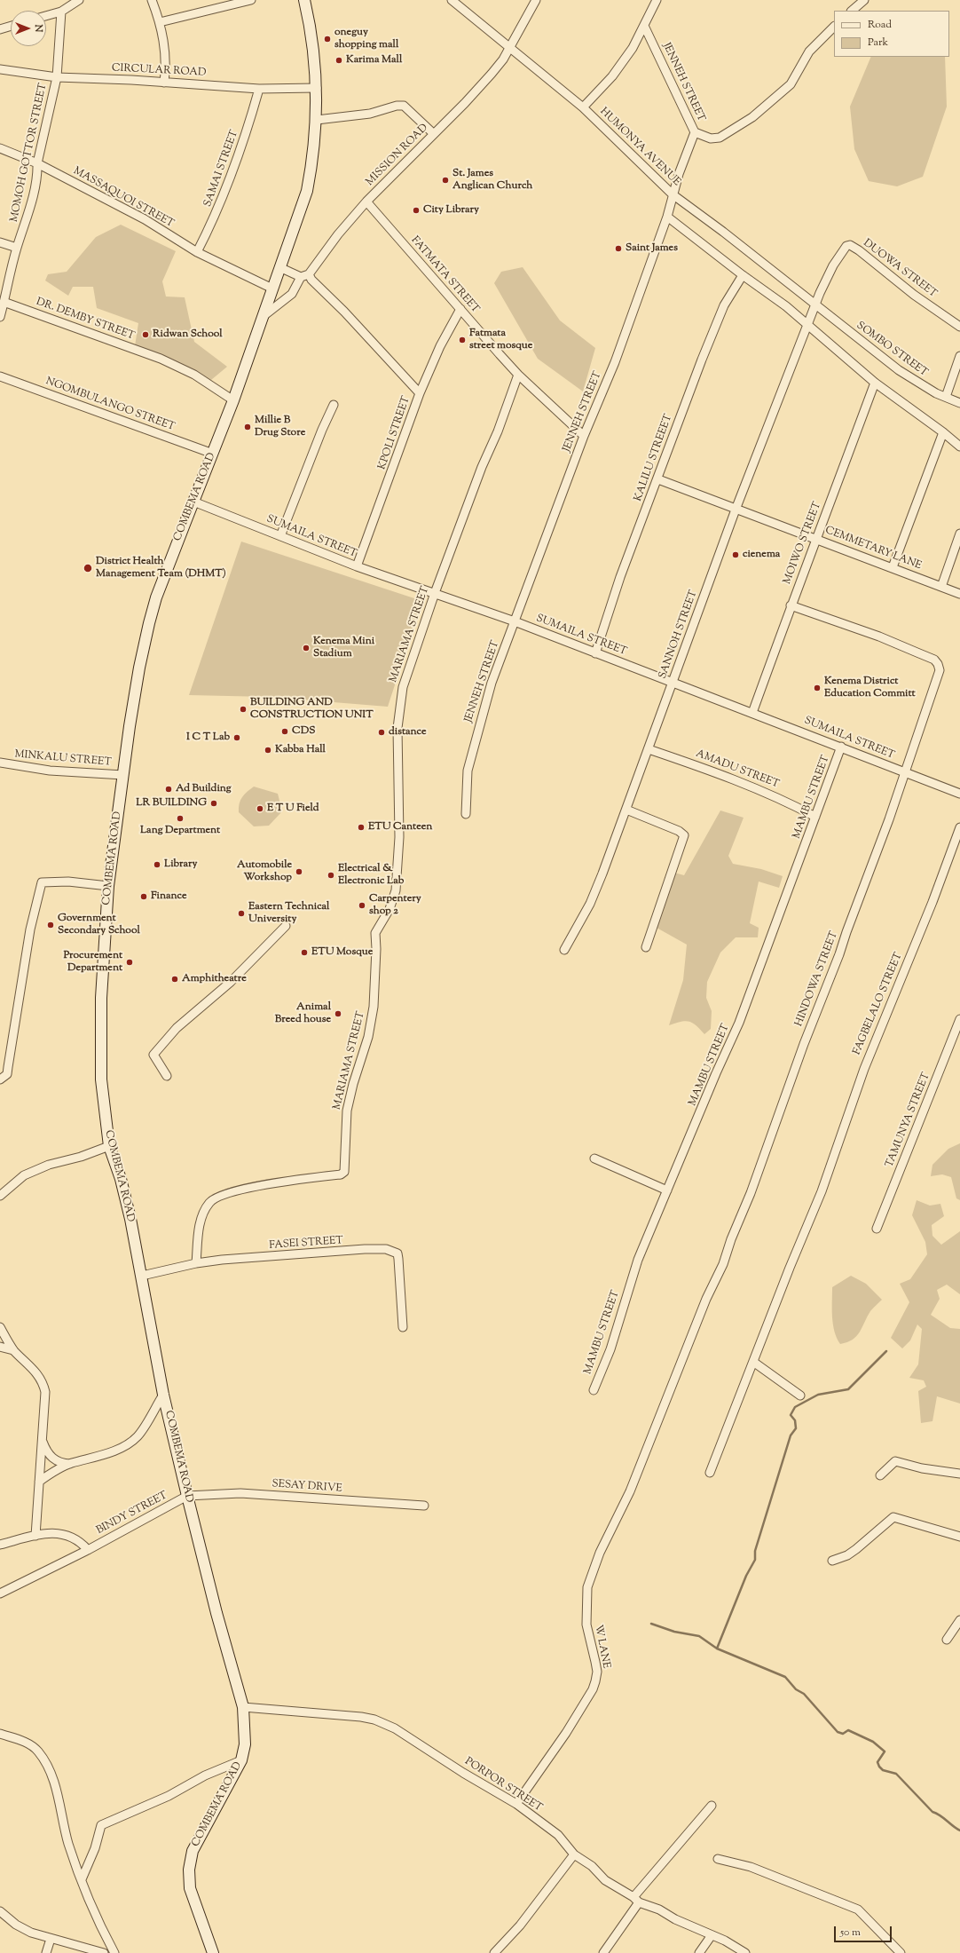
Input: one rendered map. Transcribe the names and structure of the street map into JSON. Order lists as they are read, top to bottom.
{
  "streets": {
    "street": [
      "CIRCULAR ROAD",
      "JENNEH STREET",
      "HUMONYA AVENUE",
      "MOMOH GOTTOR STREET",
      "MISSION ROAD",
      "SAMAI STREET",
      "MASSAQUOI STREET",
      "DUOWA STREET",
      "FATMATA STREET",
      "DR. DEMBY STREET",
      "SOMBO STREET",
      "NGOMBULANGO STREET",
      "KPOLI STREET",
      "KALILU STREEET",
      "COMBEMA ROAD",
      "SUMAILA STREET",
      "MOIWO STREET",
      "CEMMETARY LANE",
      "MARIAMA STREET",
      "SANNOH STREET",
      "MINKALU STREET",
      "AMADU STREET",
      "MAMBU STREET",
      "HINDOWA STREET",
      "FAGBELALO STREET",
      "TAMUNYA STREET",
      "FASEI STREET",
      "SESAY DRIVE",
      "BINDY STREET",
      "W LANE",
      "PORPOR STREET"
    ]
  },
  "crossings": [
    ["CIRCULAR ROAD", "MOMOH GOTTOR STREET"],
    ["CIRCULAR ROAD", "SAMAI STREET"],
    ["JENNEH STREET", "HUMONYA AVENUE"],
    ["JENNEH STREET", "FATMATA STREET"],
    ["JENNEH STREET", "SUMAILA STREET"],
    ["HUMONYA AVENUE", "MISSION ROAD"],
    ["HUMONYA AVENUE", "DUOWA STREET"],
    ["HUMONYA AVENUE", "SOMBO STREET"],
    ["HUMONYA AVENUE", "SANNOH STREET"],
    ["MOMOH GOTTOR STREET", "MASSAQUOI STREET"],
    ["MOMOH GOTTOR STREET", "DR. DEMBY STREET"],
    ["MISSION ROAD", "FATMATA STREET"],
    ["MISSION ROAD", "COMBEMA ROAD"],
    ["SAMAI STREET", "MASSAQUOI STREET"],
    ["MASSAQUOI STREET", "COMBEMA ROAD"],
    ["DUOWA STREET", "SOMBO STREET"],
    ["DUOWA STREET", "SANNOH STREET"],
    ["FATMATA STREET", "KPOLI STREET"],
    ["FATMATA STREET", "MARIAMA STREET"],
    ["DR. DEMBY STREET", "COMBEMA ROAD"],
    ["SOMBO STREET", "SANNOH STREET"],
    ["NGOMBULANGO STREET", "COMBEMA ROAD"],
    ["KPOLI STREET", "SUMAILA STREET"],
    ["KALILU STREEET", "SUMAILA STREET"],
    ["KALILU STREEET", "CEMMETARY LANE"],
    ["COMBEMA ROAD", "SUMAILA STREET"],
    ["COMBEMA ROAD", "MINKALU STREET"],
    ["COMBEMA ROAD", "FASEI STREET"],
    ["COMBEMA ROAD", "SESAY DRIVE"],
    ["COMBEMA ROAD", "BINDY STREET"],
    ["COMBEMA ROAD", "PORPOR STREET"],
    ["SUMAILA STREET", "MOIWO STREET"],
    ["SUMAILA STREET", "MARIAMA STREET"],
    ["SUMAILA STREET", "SANNOH STREET"],
    ["SUMAILA STREET", "MAMBU STREET"],
    ["SUMAILA STREET", "HINDOWA STREET"],
    ["MOIWO STREET", "CEMMETARY LANE"],
    ["MOIWO STREET", "HINDOWA STREET"],
    ["CEMMETARY LANE", "SANNOH STREET"],
    ["MARIAMA STREET", "FASEI STREET"],
    ["SANNOH STREET", "AMADU STREET"],
    ["AMADU STREET", "MAMBU STREET"],
    ["HINDOWA STREET", "W LANE"],
    ["SESAY DRIVE", "BINDY STREET"],
    ["W LANE", "PORPOR STREET"]
  ],
  "places": [
    "oneguy shopping mall",
    "Karima Mall",
    "St. James Anglican Church",
    "City Library",
    "Saint James",
    "Ridwan School",
    "Fatmata street mosque",
    "Millie B Drug Store",
    "cienema",
    "District Health Management Team (DHMT)",
    "Kenema Mini Stadium",
    "Kenema District Education Committ",
    "BUILDING AND CONSTRUCTION UNIT",
    "CDS",
    "distance",
    "I C T Lab",
    "Kabba Hall",
    "Ad Building",
    "LR BUILDING",
    "E T U Field",
    "Lang Department",
    "ETU Canteen",
    "Library",
    "Automobile Workshop",
    "Electrical & Electronic Lab",
    "Finance",
    "Carpentery shop 2",
    "Eastern Technical University",
    "Government Secondary School",
    "ETU Mosque",
    "Procurement Department",
    "Amphitheatre",
    "Animal Breed house"
  ],
  "legend": ["Road", "Park"],
  "scale_bar": "50 m",
  "north": "right"
}
